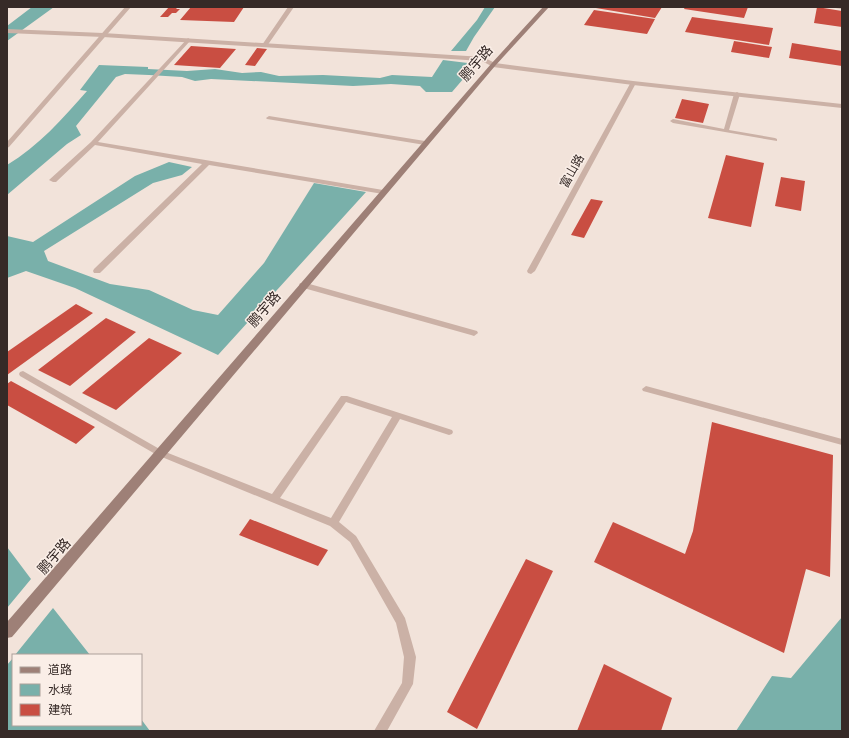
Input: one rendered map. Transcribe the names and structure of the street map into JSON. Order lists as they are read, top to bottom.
{
  "streets": {
    "main road": ["鹏宇路"],
    "street": ["富山路"]
  },
  "legend": ["道路", "水域", "建筑"]
}
